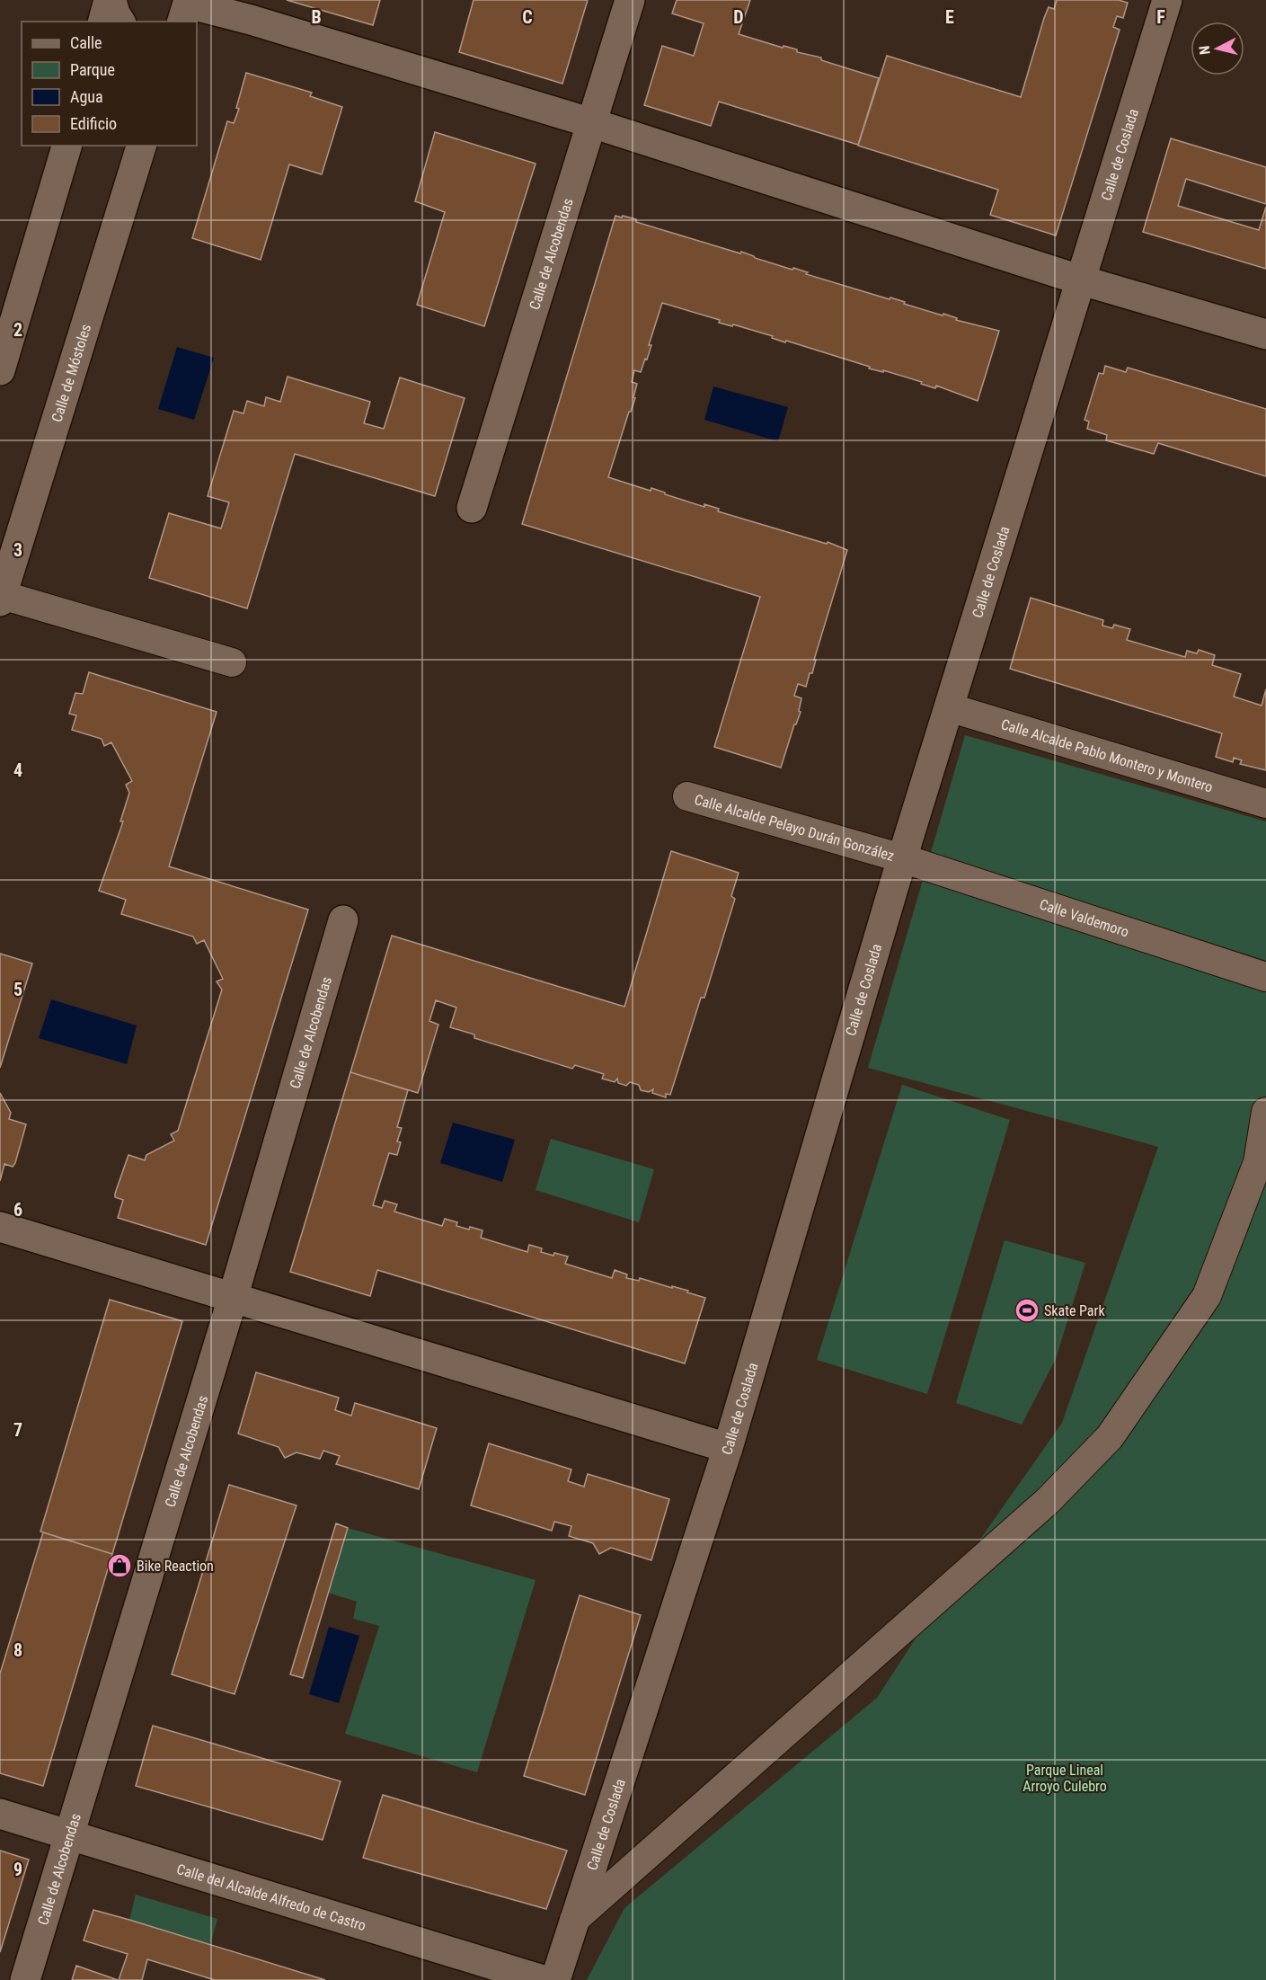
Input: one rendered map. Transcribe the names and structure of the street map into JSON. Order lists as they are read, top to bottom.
{
  "streets": {
    "street": [
      "Calle de Coslada",
      "Calle de Alcobendas",
      "Calle de Móstoles",
      "Calle Alcalde Pablo Montero y Montero",
      "Calle Alcalde Pelayo Durán González",
      "Calle Valdemoro",
      "Calle del Alcalde Alfredo de Castro"
    ]
  },
  "crossings": [
    ["Calle de Coslada", "Calle Alcalde Pablo Montero y Montero"],
    ["Calle de Coslada", "Calle Alcalde Pelayo Durán González"],
    ["Calle de Coslada", "Calle Valdemoro"],
    ["Calle de Alcobendas", "Calle del Alcalde Alfredo de Castro"],
    ["Calle Alcalde Pelayo Durán González", "Calle Valdemoro"]
  ],
  "parks": ["Parque Lineal Arroyo Culebro"],
  "places": {
    "sports": ["Skate Park"],
    "shop": ["Bike Reaction"]
  },
  "legend": [
    "Calle",
    "Parque",
    "Agua",
    "Edificio"
  ],
  "north": "left",
  "grid": {
    "columns": [
      "B",
      "C",
      "D",
      "E",
      "F"
    ],
    "rows": [
      "2",
      "3",
      "4",
      "5",
      "6",
      "7",
      "8",
      "9"
    ]
  }
}
